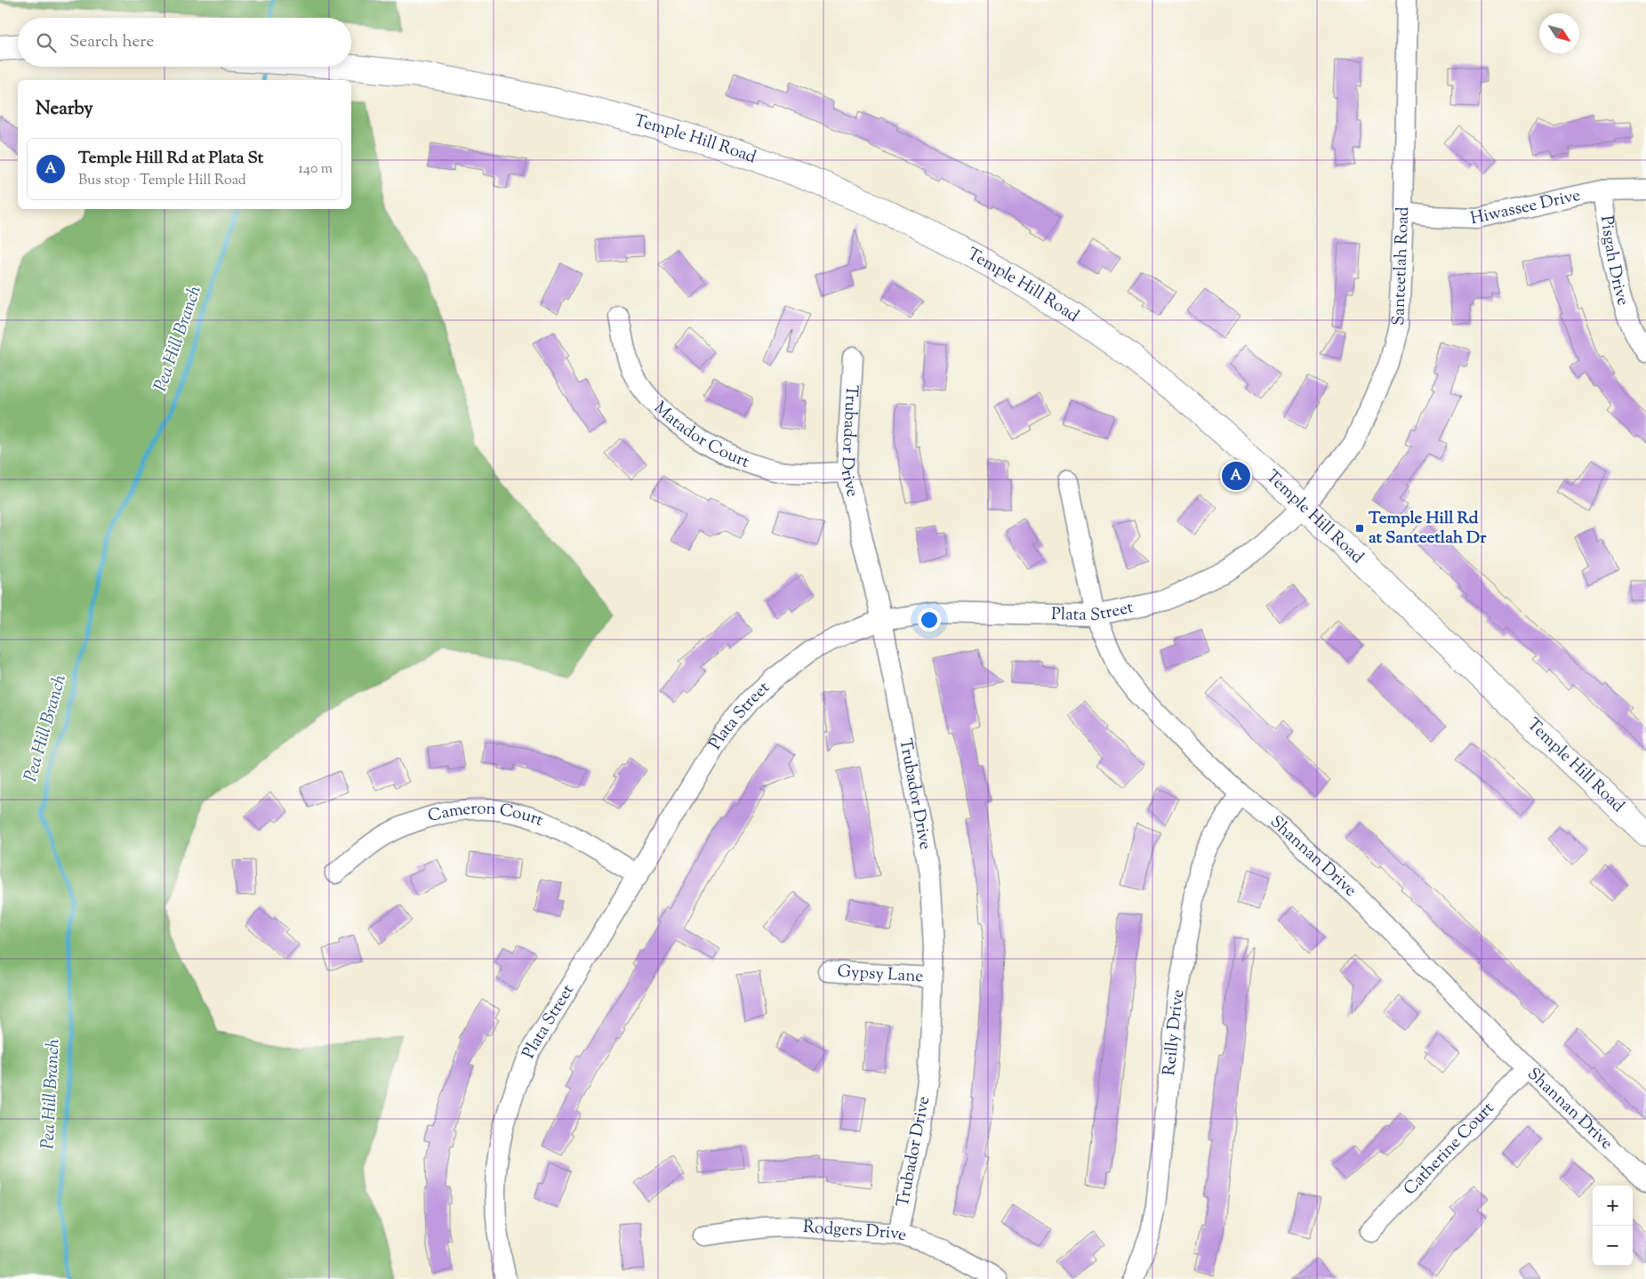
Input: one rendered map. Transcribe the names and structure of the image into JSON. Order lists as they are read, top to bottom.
{
  "streets": {
    "main road": ["Temple Hill Road"],
    "street": [
      "Hiwassee Drive",
      "Pisgah Drive",
      "Santeetlah Road",
      "Matador Court",
      "Trubador Drive",
      "Plata Street",
      "Cameron Court",
      "Shannan Drive",
      "Gypsy Lane",
      "Reilly Drive",
      "Catherine Court",
      "Rodgers Drive"
    ]
  },
  "crossings": [
    ["Temple Hill Road", "Santeetlah Road"],
    ["Temple Hill Road", "Plata Street"],
    ["Hiwassee Drive", "Pisgah Drive"],
    ["Hiwassee Drive", "Santeetlah Road"],
    ["Santeetlah Road", "Plata Street"],
    ["Matador Court", "Trubador Drive"],
    ["Trubador Drive", "Plata Street"],
    ["Trubador Drive", "Gypsy Lane"],
    ["Trubador Drive", "Rodgers Drive"],
    ["Plata Street", "Cameron Court"],
    ["Plata Street", "Shannan Drive"],
    ["Shannan Drive", "Reilly Drive"],
    ["Shannan Drive", "Catherine Court"]
  ],
  "water": ["Pea Hill Branch"],
  "places": {
    "transit": ["Temple Hill Rd at Santeetlah Dr"]
  },
  "north": "bottom right",
  "page": {
    "search": "Search here",
    "heading": "Nearby",
    "list": [
      {
        "mark": "A",
        "name": "Temple Hill Rd at Plata St",
        "note": "Bus stop · Temple Hill Road",
        "value": "140 m"
      }
    ],
    "pins": "A",
    "map_buttons": ["+", "−"]
  }
}
